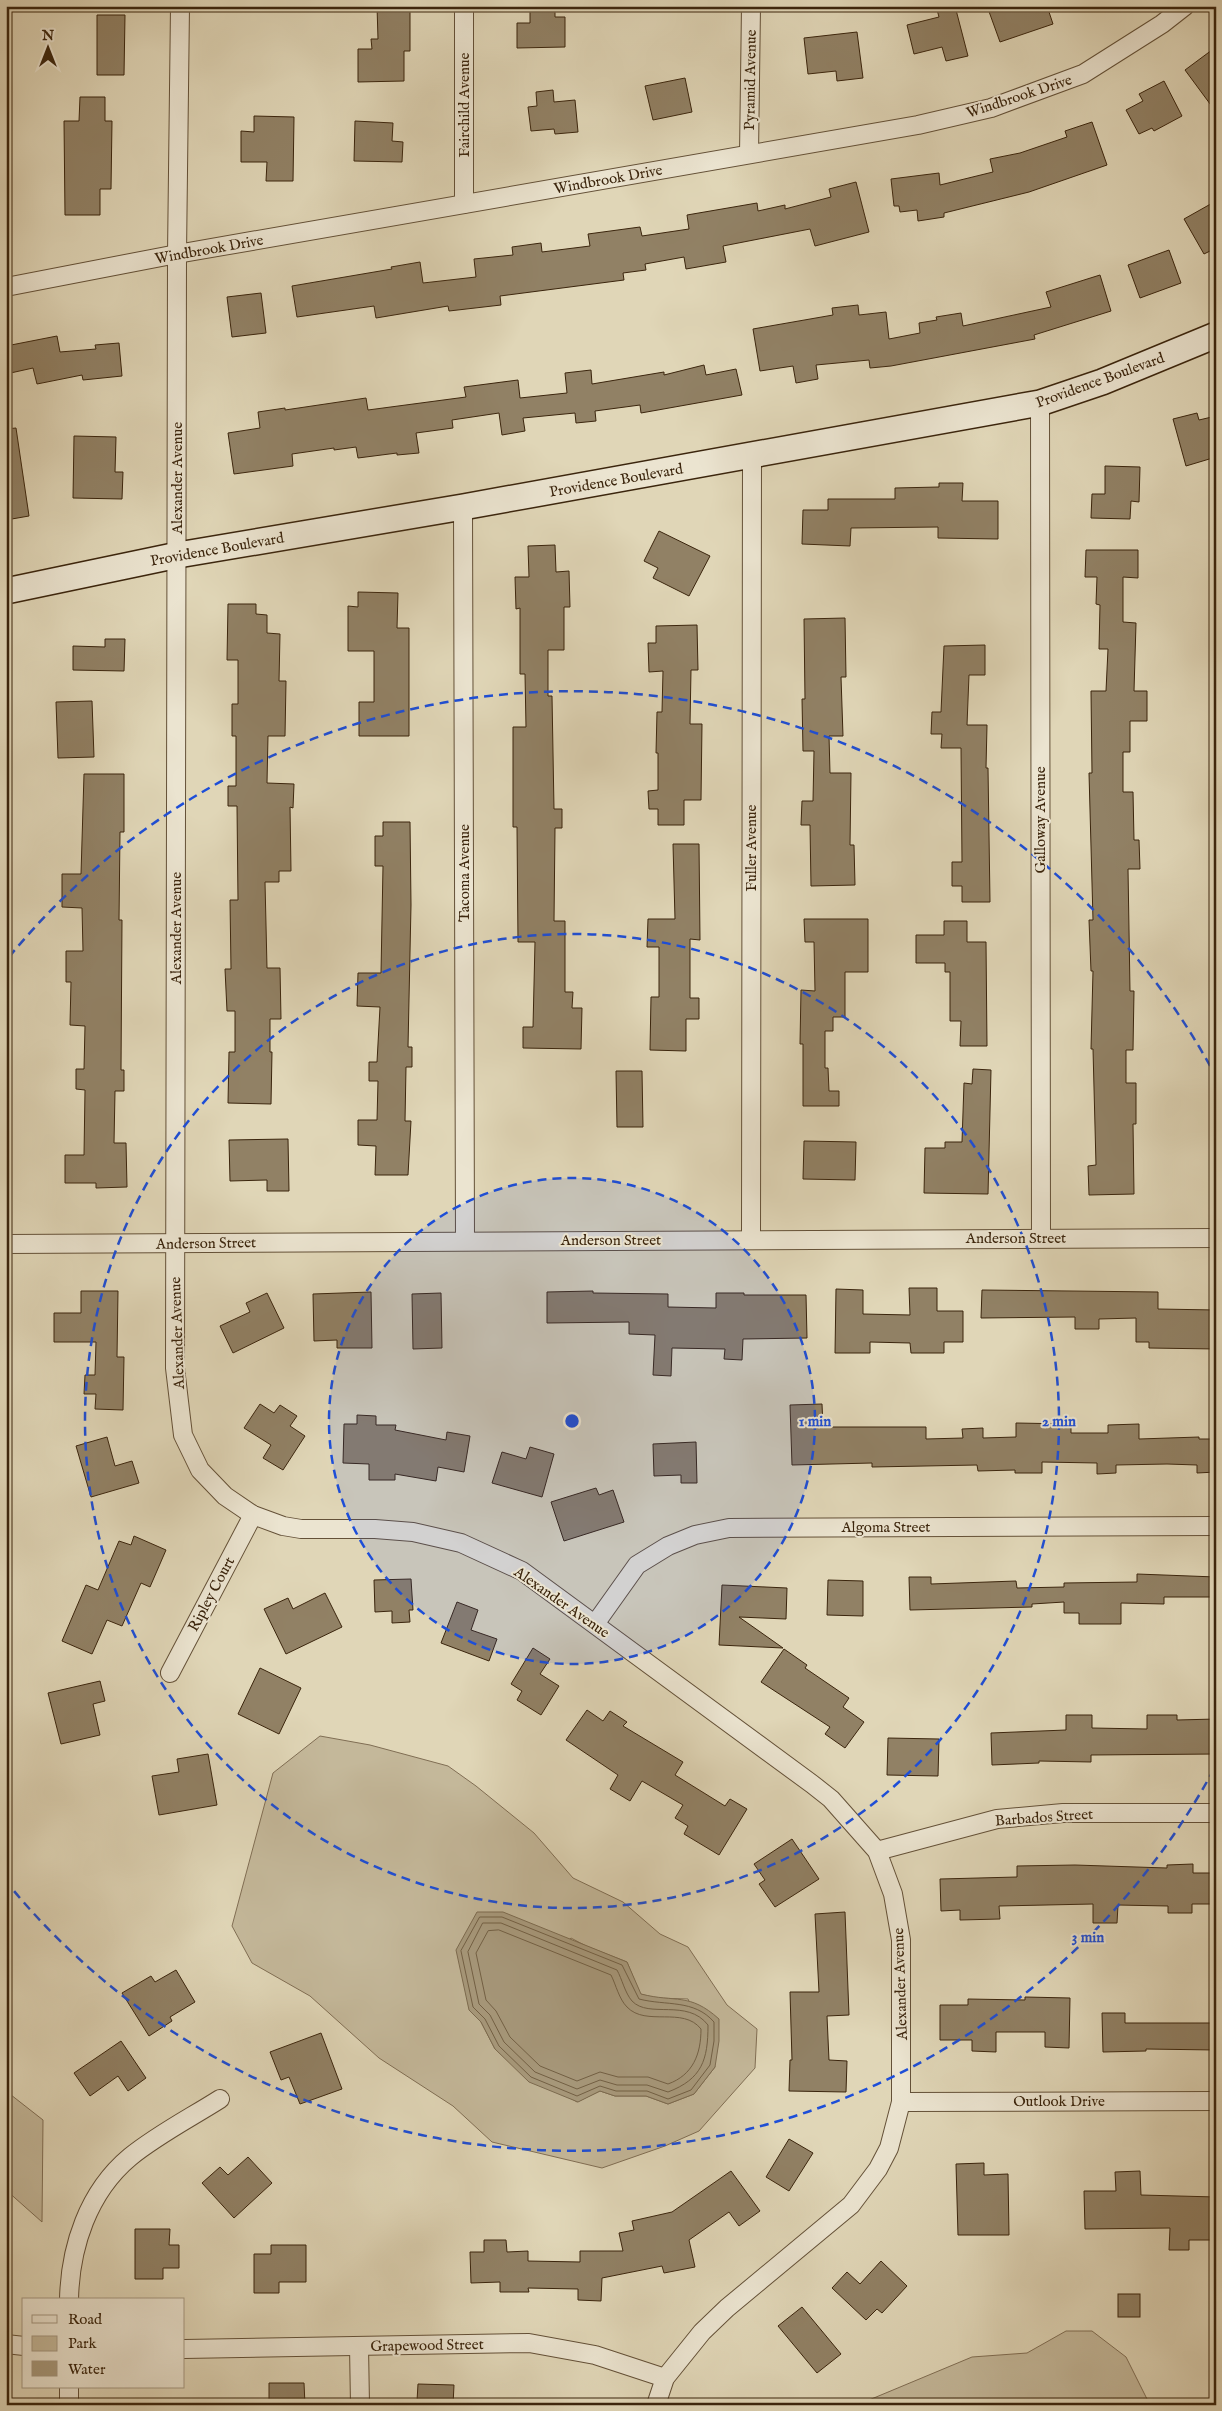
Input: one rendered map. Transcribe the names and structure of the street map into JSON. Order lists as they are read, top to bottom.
{
  "streets": {
    "main road": ["Providence Boulevard"],
    "street": [
      "Pyramid Avenue",
      "Windbrook Drive",
      "Fairchild Avenue",
      "Alexander Avenue",
      "Galloway Avenue",
      "Fuller Avenue",
      "Tacoma Avenue",
      "Anderson Street",
      "Algoma Street",
      "Ripley Court",
      "Barbados Street",
      "Outlook Drive",
      "Grapewood Street"
    ]
  },
  "crossings": [
    ["Pyramid Avenue", "Windbrook Drive"],
    ["Windbrook Drive", "Fairchild Avenue"],
    ["Windbrook Drive", "Alexander Avenue"],
    ["Providence Boulevard", "Alexander Avenue"],
    ["Providence Boulevard", "Galloway Avenue"],
    ["Providence Boulevard", "Fuller Avenue"],
    ["Providence Boulevard", "Tacoma Avenue"],
    ["Alexander Avenue", "Anderson Street"],
    ["Alexander Avenue", "Algoma Street"],
    ["Alexander Avenue", "Ripley Court"],
    ["Alexander Avenue", "Barbados Street"],
    ["Alexander Avenue", "Outlook Drive"],
    ["Alexander Avenue", "Grapewood Street"],
    ["Galloway Avenue", "Anderson Street"],
    ["Fuller Avenue", "Anderson Street"],
    ["Tacoma Avenue", "Anderson Street"]
  ],
  "legend": ["Road", "Park", "Water"],
  "north": "top",
  "rings": ["1 min", "2 min", "3 min"]
}
